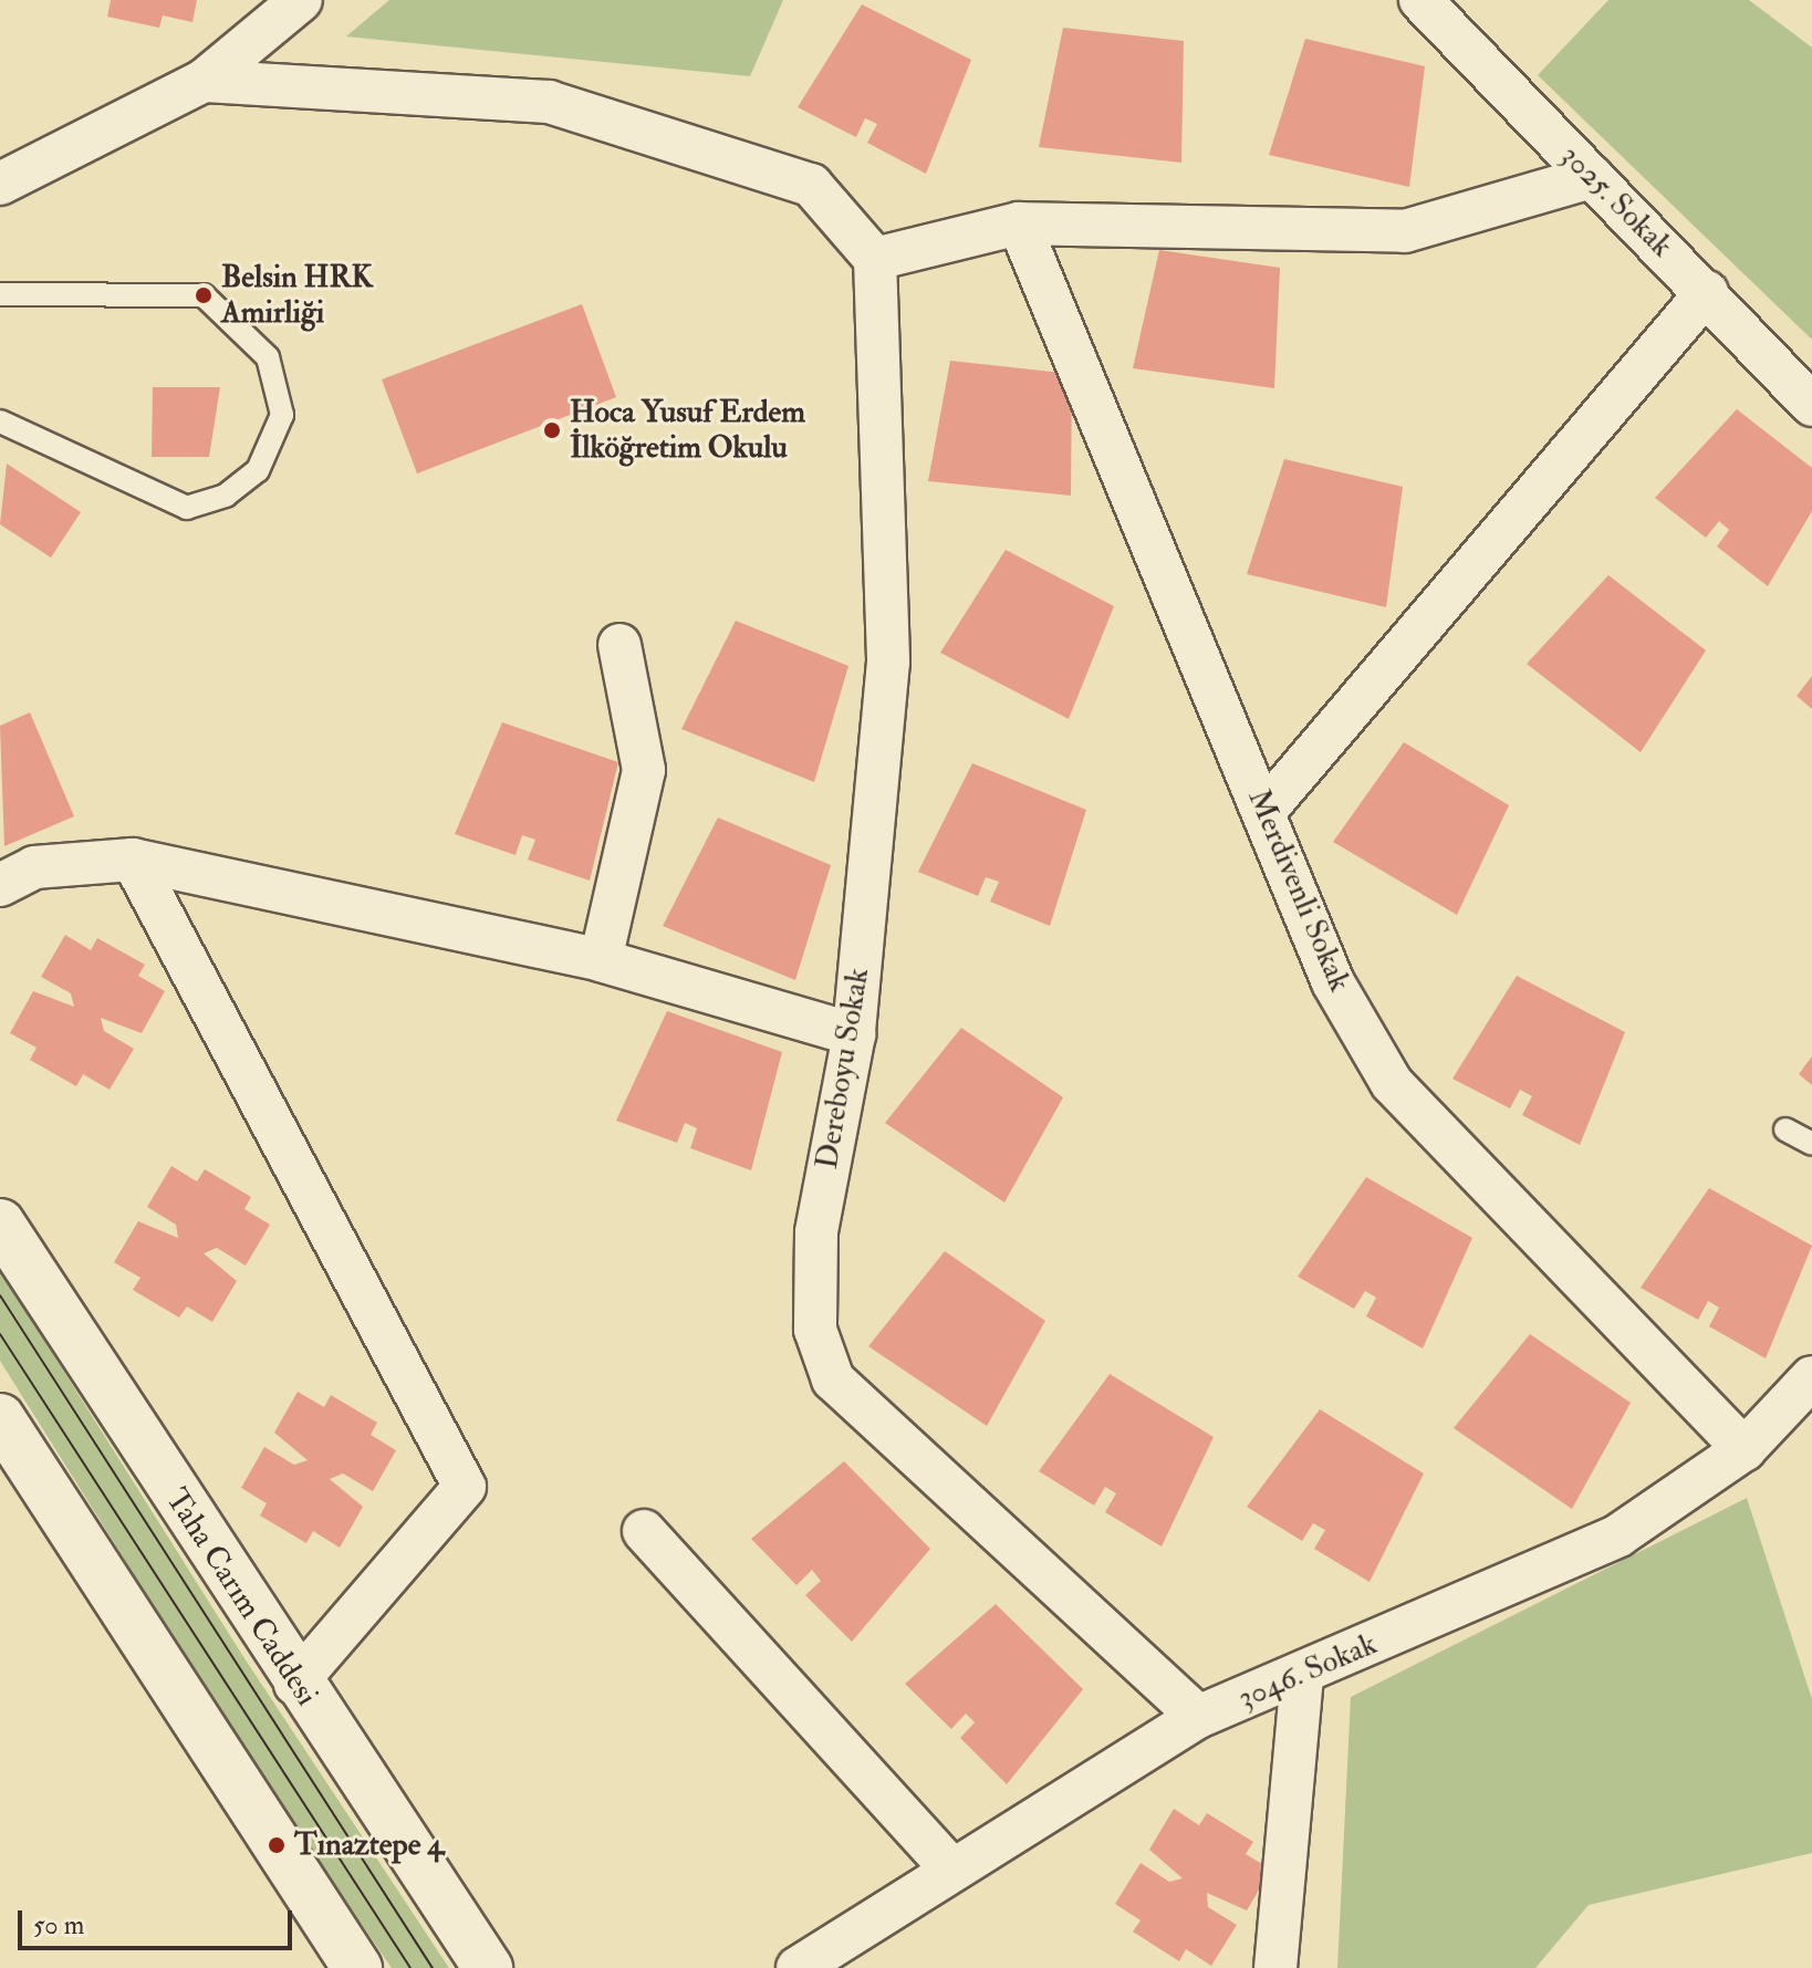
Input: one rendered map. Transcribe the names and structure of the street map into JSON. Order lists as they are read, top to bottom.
{
  "streets": {
    "main road": ["Taha Carım Caddesi"],
    "street": [
      "3025. Sokak",
      "Merdivenli Sokak",
      "Dereboyu Sokak",
      "3046. Sokak"
    ]
  },
  "crossings": [
    ["Merdivenli Sokak", "3046. Sokak"],
    ["Dereboyu Sokak", "3046. Sokak"]
  ],
  "places": ["Belsin HRK Amirliği", "Hoca Yusuf Erdem İlköğretim Okulu", "Tınaztepe 4"],
  "scale_bar": "50 m"
}
